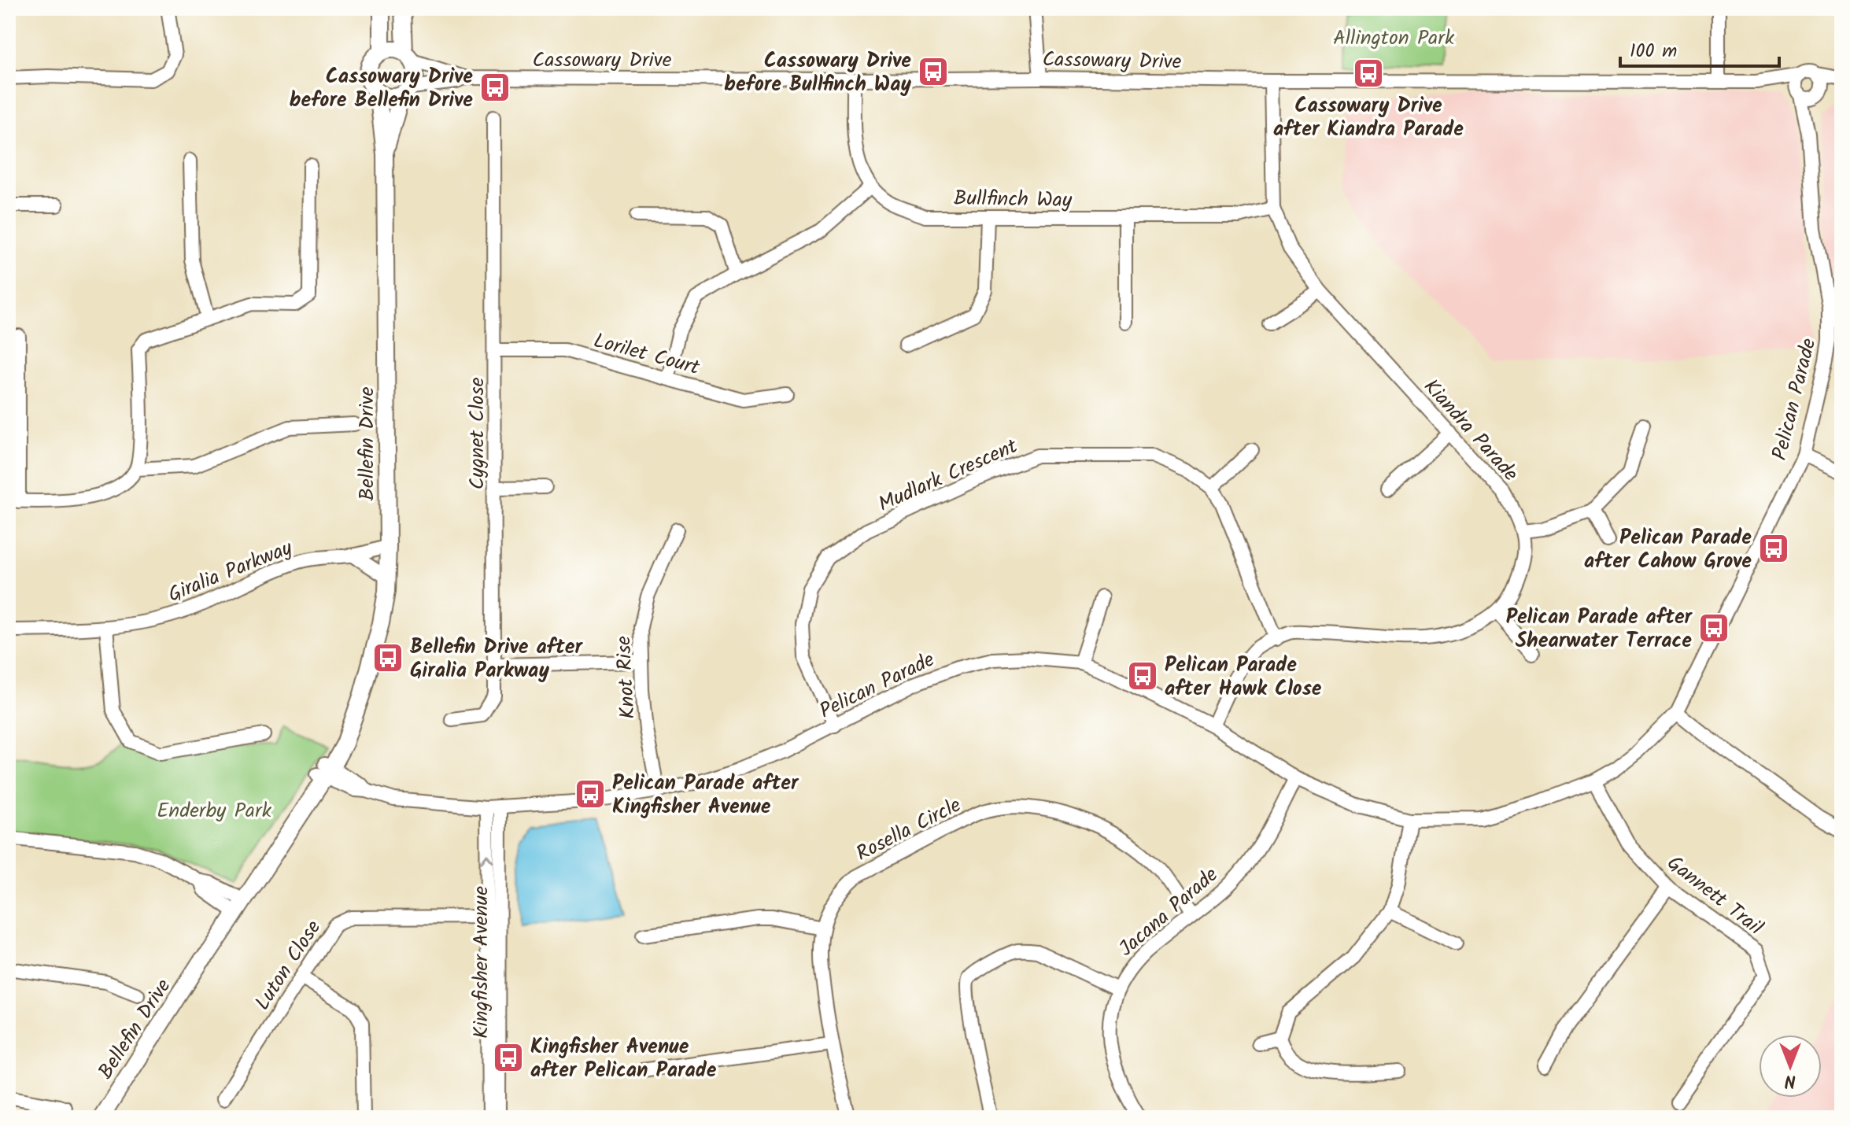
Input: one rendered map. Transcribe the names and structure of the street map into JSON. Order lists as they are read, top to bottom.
{
  "streets": {
    "main road": ["Bellefin Drive"],
    "street": [
      "Cassowary Drive",
      "Bullfinch Way",
      "Lorilet Court",
      "Pelican Parade",
      "Kiandra Parade",
      "Cygnet Close",
      "Mudlark Crescent",
      "Giralia Parkway",
      "Knot Rise",
      "Rosella Circle",
      "Gannett Trail",
      "Jacana Parade",
      "Kingfisher Avenue",
      "Luton Close"
    ]
  },
  "crossings": [
    ["Cassowary Drive", "Bullfinch Way"],
    ["Cassowary Drive", "Pelican Parade"],
    ["Cassowary Drive", "Kiandra Parade"],
    ["Cassowary Drive", "Bellefin Drive"],
    ["Bullfinch Way", "Kiandra Parade"],
    ["Lorilet Court", "Cygnet Close"],
    ["Pelican Parade", "Kiandra Parade"],
    ["Pelican Parade", "Bellefin Drive"],
    ["Pelican Parade", "Mudlark Crescent"],
    ["Pelican Parade", "Knot Rise"],
    ["Pelican Parade", "Gannett Trail"],
    ["Pelican Parade", "Jacana Parade"],
    ["Pelican Parade", "Kingfisher Avenue"],
    ["Kiandra Parade", "Mudlark Crescent"],
    ["Bellefin Drive", "Giralia Parkway"],
    ["Rosella Circle", "Jacana Parade"],
    ["Kingfisher Avenue", "Luton Close"]
  ],
  "parks": ["Allington Park", "Enderby Park"],
  "places": {
    "bus stop": [
      "Cassowary Drive before Bullfinch Way",
      "Cassowary Drive after Kiandra Parade",
      "Cassowary Drive before Bellefin Drive",
      "Pelican Parade after Cahow Grove",
      "Pelican Parade after Shearwater Terrace",
      "Bellefin Drive after Giralia Parkway",
      "Pelican Parade after Hawk Close",
      "Pelican Parade after Kingfisher Avenue",
      "Kingfisher Avenue after Pelican Parade"
    ]
  },
  "scale_bar": "100 m",
  "north": "bottom"
}
